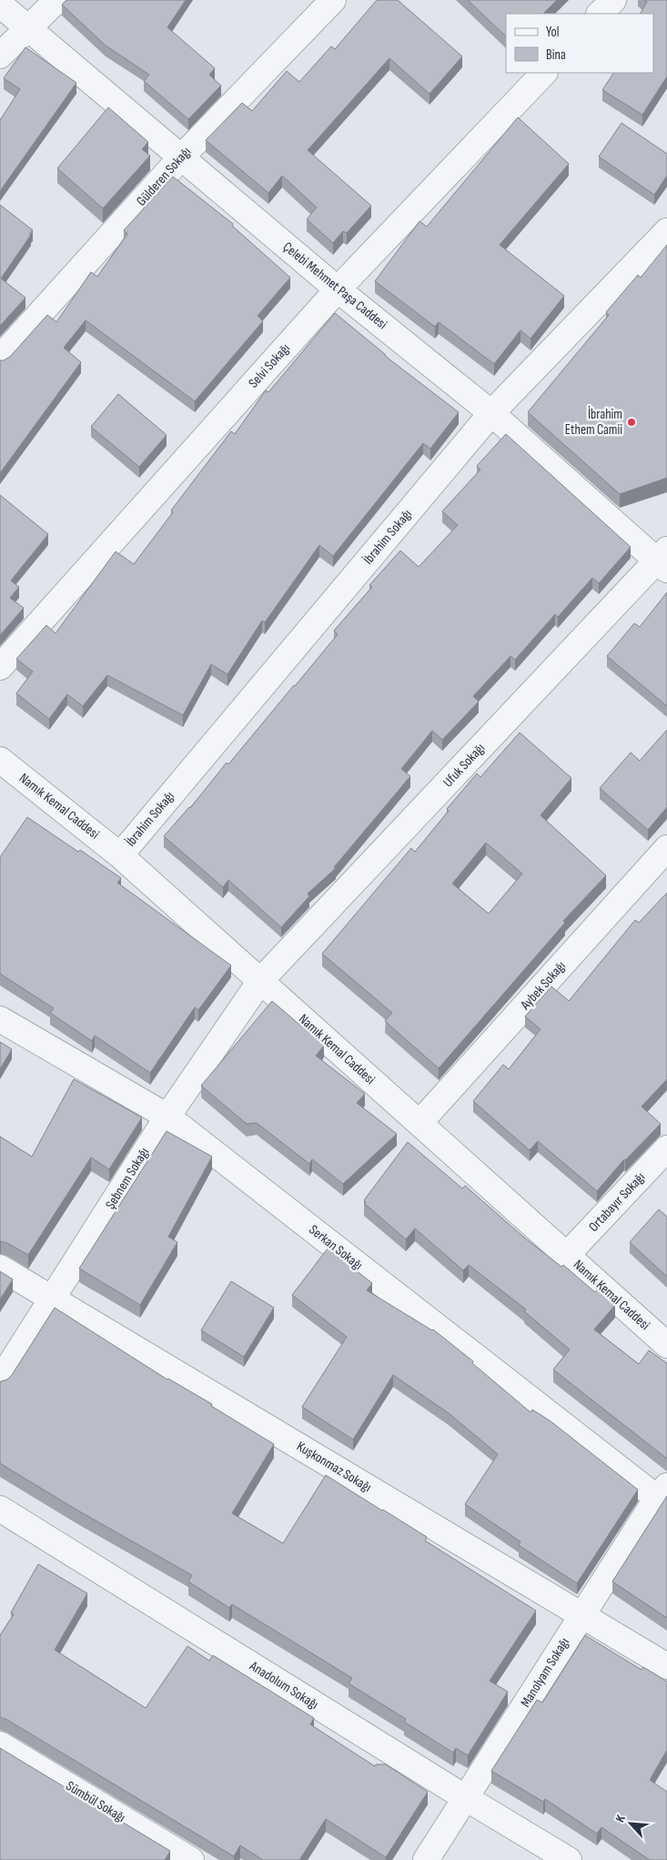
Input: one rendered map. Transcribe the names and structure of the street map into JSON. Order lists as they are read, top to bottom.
{
  "streets": {
    "street": [
      "Gülderen Sokağı",
      "Çelebi Mehmet Paşa Caddesi",
      "Selvi Sokağı",
      "İbrahim Sokağı",
      "Ufuk Sokağı",
      "Namık Kemal Caddesi",
      "Aybek Sokağı",
      "Şebnem Sokağı",
      "Ortabayır Sokağı",
      "Serkan Sokağı",
      "Kuşkonmaz Sokağı",
      "Manolyam Sokağı",
      "Anadolum Sokağı",
      "Sümbül Sokağı"
    ]
  },
  "crossings": [
    ["Gülderen Sokağı", "Çelebi Mehmet Paşa Caddesi"],
    ["Çelebi Mehmet Paşa Caddesi", "Selvi Sokağı"],
    ["Çelebi Mehmet Paşa Caddesi", "İbrahim Sokağı"],
    ["Çelebi Mehmet Paşa Caddesi", "Ufuk Sokağı"],
    ["İbrahim Sokağı", "Namık Kemal Caddesi"],
    ["Ufuk Sokağı", "Namık Kemal Caddesi"],
    ["Ufuk Sokağı", "Şebnem Sokağı"],
    ["Namık Kemal Caddesi", "Aybek Sokağı"],
    ["Namık Kemal Caddesi", "Şebnem Sokağı"],
    ["Namık Kemal Caddesi", "Ortabayır Sokağı"],
    ["Şebnem Sokağı", "Serkan Sokağı"],
    ["Şebnem Sokağı", "Kuşkonmaz Sokağı"],
    ["Serkan Sokağı", "Manolyam Sokağı"],
    ["Kuşkonmaz Sokağı", "Manolyam Sokağı"],
    ["Manolyam Sokağı", "Anadolum Sokağı"]
  ],
  "places": ["İbrahim Ethem Camii"],
  "legend": ["Yol", "Bina"],
  "north": "top left"
}
